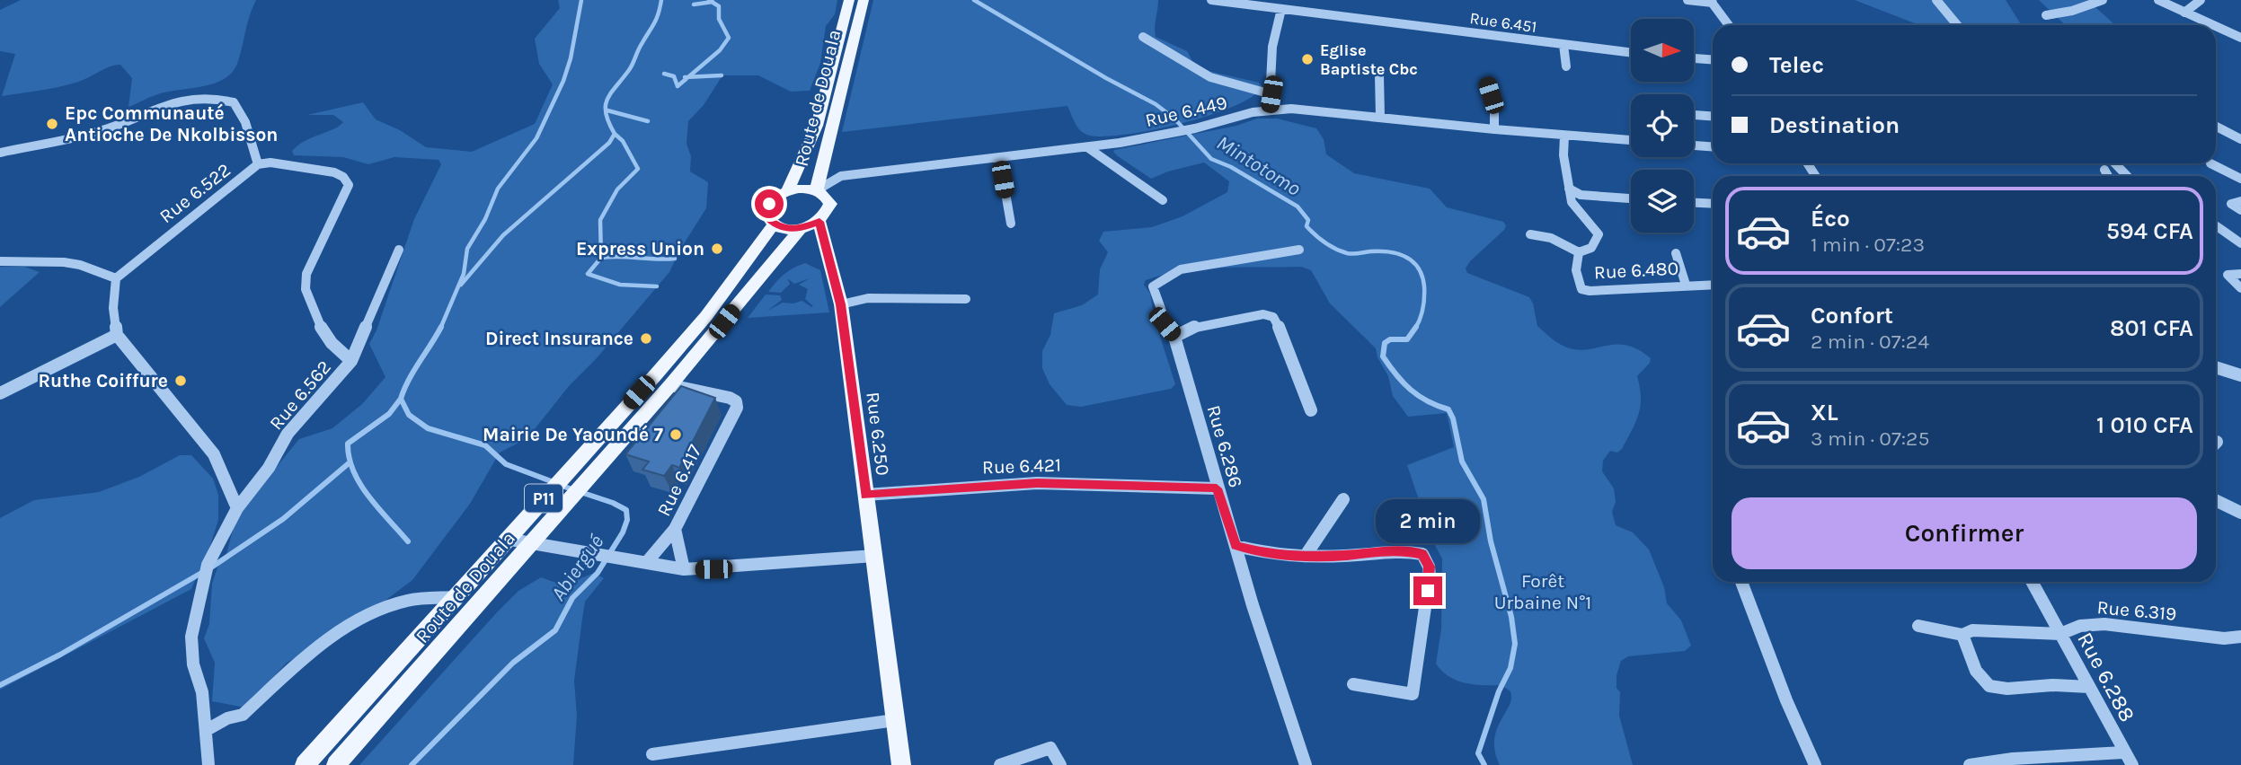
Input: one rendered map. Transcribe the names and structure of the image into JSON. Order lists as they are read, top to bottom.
{
  "streets": {
    "main road": ["Route de Douala", "Rue 6.250", "P11"],
    "street": [
      "Rue 6.451",
      "Rue 6.449",
      "Rue 6.522",
      "Rue 6.480",
      "Rue 6.562",
      "Rue 6.286",
      "Rue 6.421",
      "Rue 6.417",
      "Rue 6.319",
      "Rue 6.288"
    ]
  },
  "crossings": [
    ["Route de Douala", "Rue 6.449"],
    ["Route de Douala", "Rue 6.250"],
    ["Route de Douala", "Rue 6.417"],
    ["Route de Douala", "P11"],
    ["Rue 6.449", "Rue 6.480"],
    ["Rue 6.449", "Rue 6.250"],
    ["Rue 6.449", "P11"],
    ["Rue 6.522", "Rue 6.562"],
    ["Rue 6.250", "Rue 6.421"],
    ["Rue 6.250", "P11"],
    ["Rue 6.286", "Rue 6.421"],
    ["Rue 6.319", "Rue 6.288"]
  ],
  "water": ["Mintotomo", "Abiergué"],
  "parks": ["Forêt Urbaine N°1"],
  "places": [
    "Eglise Baptiste Cbc",
    "Epc Communauté Antioche De Nkolbisson",
    "Express Union",
    "Direct Insurance",
    "Ruthe Coiffure",
    "Mairie De Yaoundé 7"
  ],
  "north": "right",
  "page": {
    "banner": ["Telec", "Destination"],
    "list": [
      {
        "name": "Éco",
        "note": "1 min · 07:23",
        "value": "594 CFA"
      },
      {
        "name": "Confort",
        "note": "2 min · 07:24",
        "value": "801 CFA"
      },
      {
        "name": "XL",
        "note": "3 min · 07:25",
        "value": "1 010 CFA"
      }
    ],
    "buttons": "Confirmer",
    "bubble": "2 min"
  }
}
